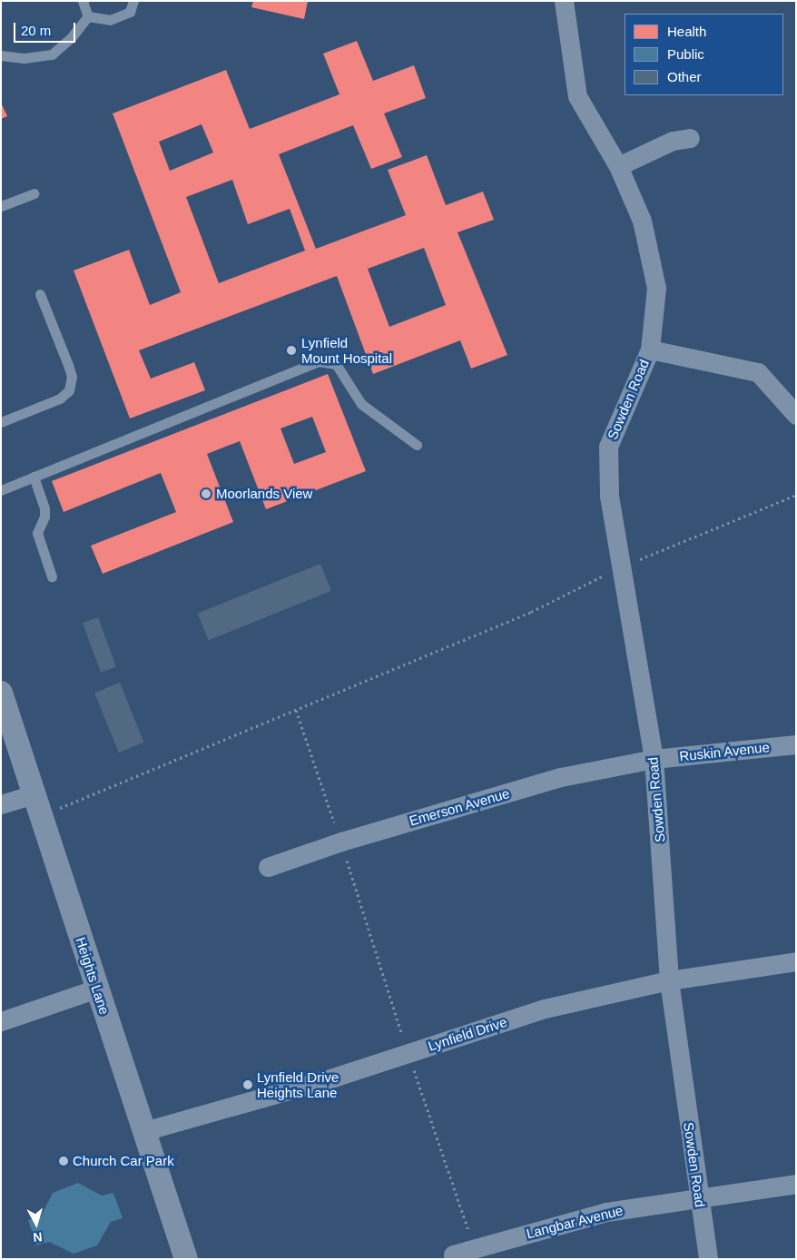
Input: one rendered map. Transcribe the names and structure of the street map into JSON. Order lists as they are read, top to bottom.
{
  "streets": {
    "street": [
      "Sowden Road",
      "Ruskin Avenue",
      "Emerson Avenue",
      "Heights Lane",
      "Lynfield Drive",
      "Langbar Avenue"
    ]
  },
  "crossings": [
    ["Sowden Road", "Ruskin Avenue"],
    ["Sowden Road", "Emerson Avenue"],
    ["Sowden Road", "Lynfield Drive"],
    ["Sowden Road", "Langbar Avenue"],
    ["Ruskin Avenue", "Emerson Avenue"],
    ["Heights Lane", "Lynfield Drive"]
  ],
  "places": [
    "Lynfield Mount Hospital",
    "Moorlands View",
    "Lynfield Drive Heights Lane",
    "Church Car Park"
  ],
  "legend": ["Health", "Public", "Other"],
  "scale_bar": "20 m",
  "north": "bottom"
}
